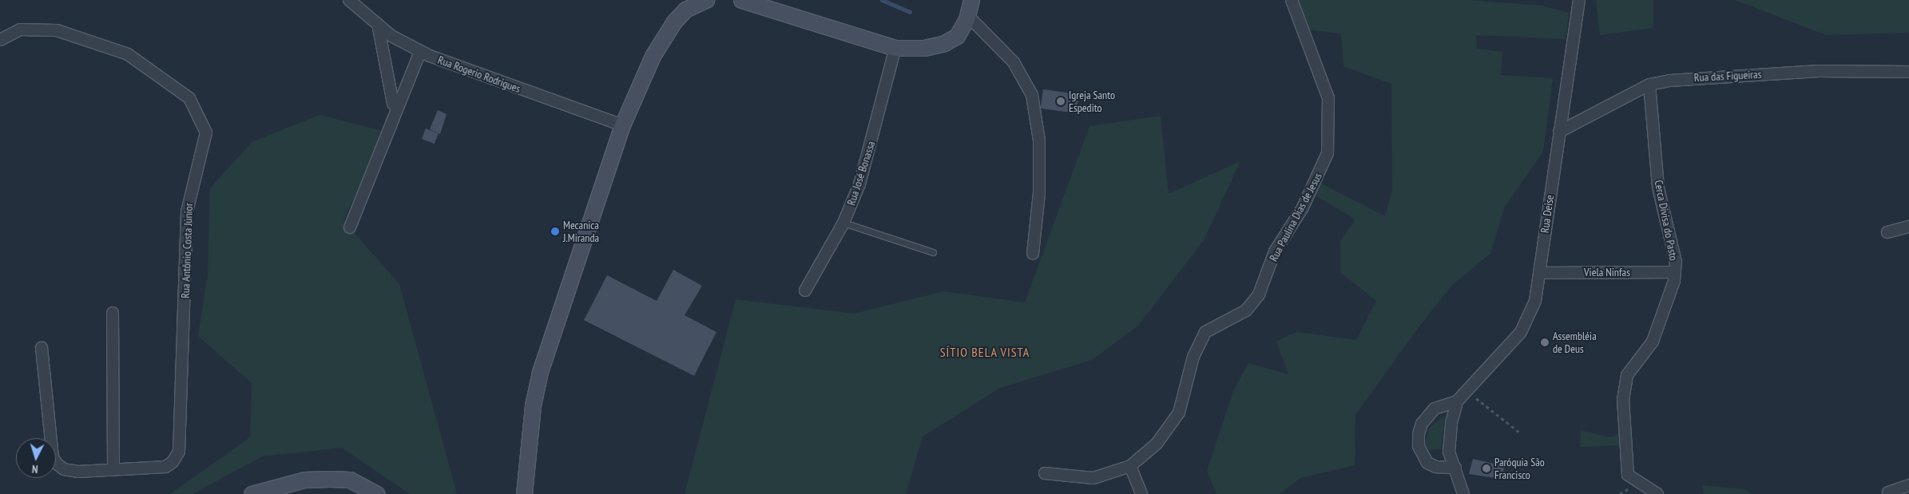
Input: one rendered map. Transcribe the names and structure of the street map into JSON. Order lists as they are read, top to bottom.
{
  "streets": {
    "street": [
      "Rua Rogerio Rodrigues",
      "Rua das Figueiras",
      "Rua José Bonassa",
      "Rua Deise",
      "Rua Paulina Dias de Jesus",
      "Cerca Divisa do Pasto",
      "Rua Antônio Costa Júnior",
      "Viela Ninfas"
    ]
  },
  "crossings": [
    ["Rua das Figueiras", "Rua Deise"],
    ["Rua das Figueiras", "Cerca Divisa do Pasto"],
    ["Rua Deise", "Viela Ninfas"],
    ["Cerca Divisa do Pasto", "Viela Ninfas"]
  ],
  "districts": ["SÍTIO BELA VISTA"],
  "places": [
    "Igreja Santo Espedito",
    "Mecanica J.Miranda",
    "Assembléia de Deus",
    "Paróquia São Francisco"
  ],
  "north": "bottom"
}
